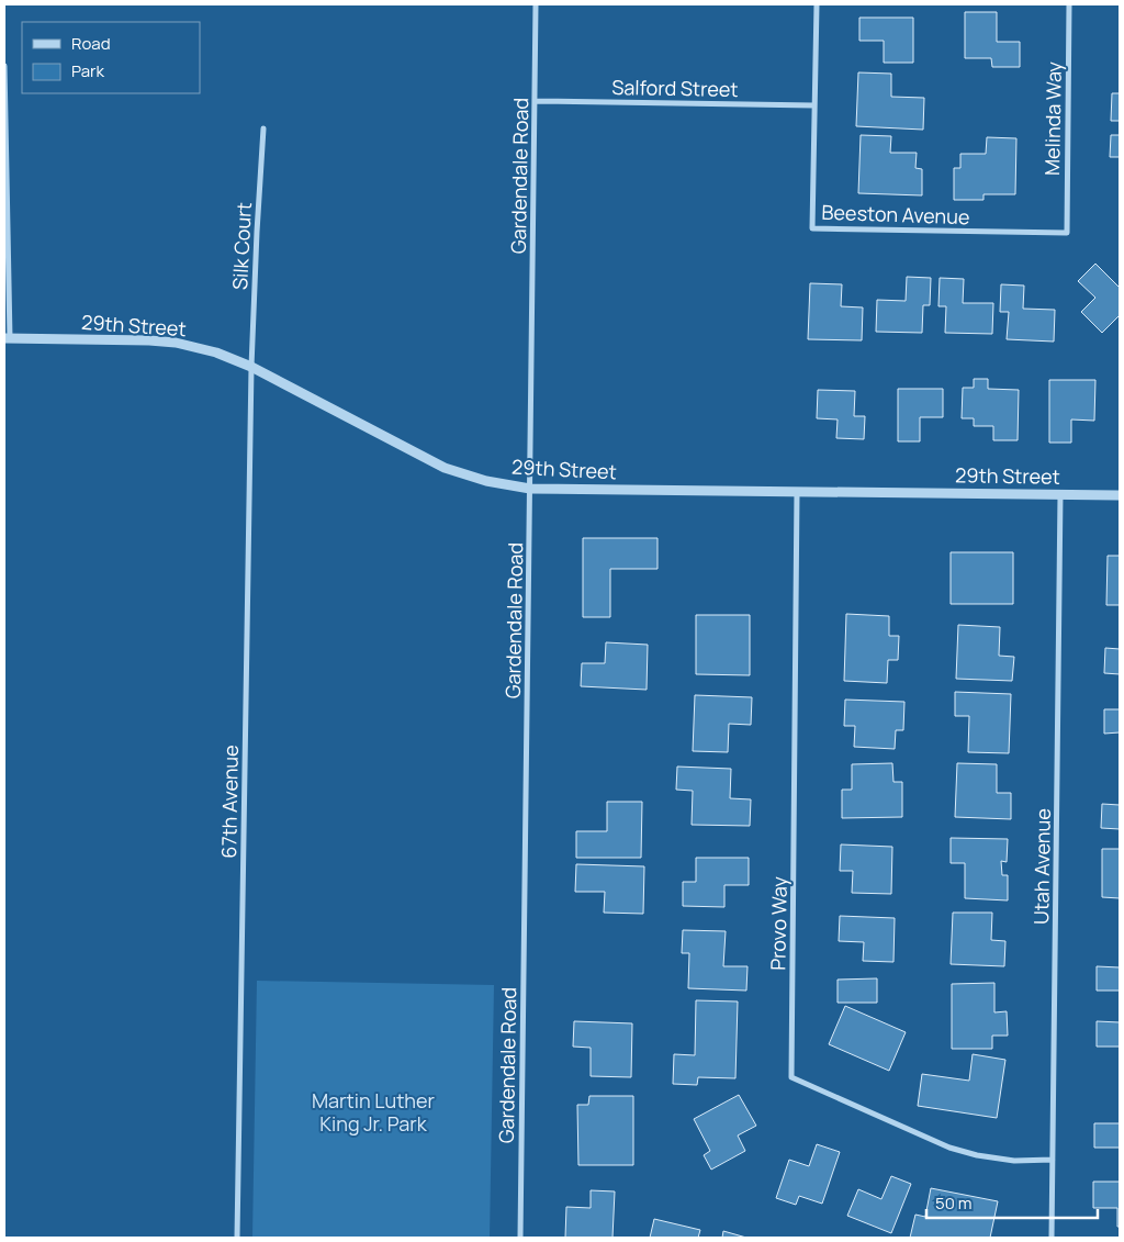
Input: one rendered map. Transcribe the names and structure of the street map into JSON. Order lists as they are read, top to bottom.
{
  "streets": {
    "street": [
      "Salford Street",
      "Melinda Way",
      "Gardendale Road",
      "Beeston Avenue",
      "Silk Court",
      "29th Street",
      "67th Avenue",
      "Utah Avenue",
      "Provo Way"
    ]
  },
  "crossings": [
    ["Salford Street", "Gardendale Road"],
    ["Salford Street", "Beeston Avenue"],
    ["Melinda Way", "Beeston Avenue"],
    ["Gardendale Road", "29th Street"],
    ["Silk Court", "29th Street"],
    ["Silk Court", "67th Avenue"],
    ["29th Street", "67th Avenue"],
    ["29th Street", "Utah Avenue"],
    ["29th Street", "Provo Way"],
    ["Utah Avenue", "Provo Way"]
  ],
  "parks": ["Martin Luther King Jr. Park"],
  "legend": ["Road", "Park"],
  "scale_bar": "50 m"
}
